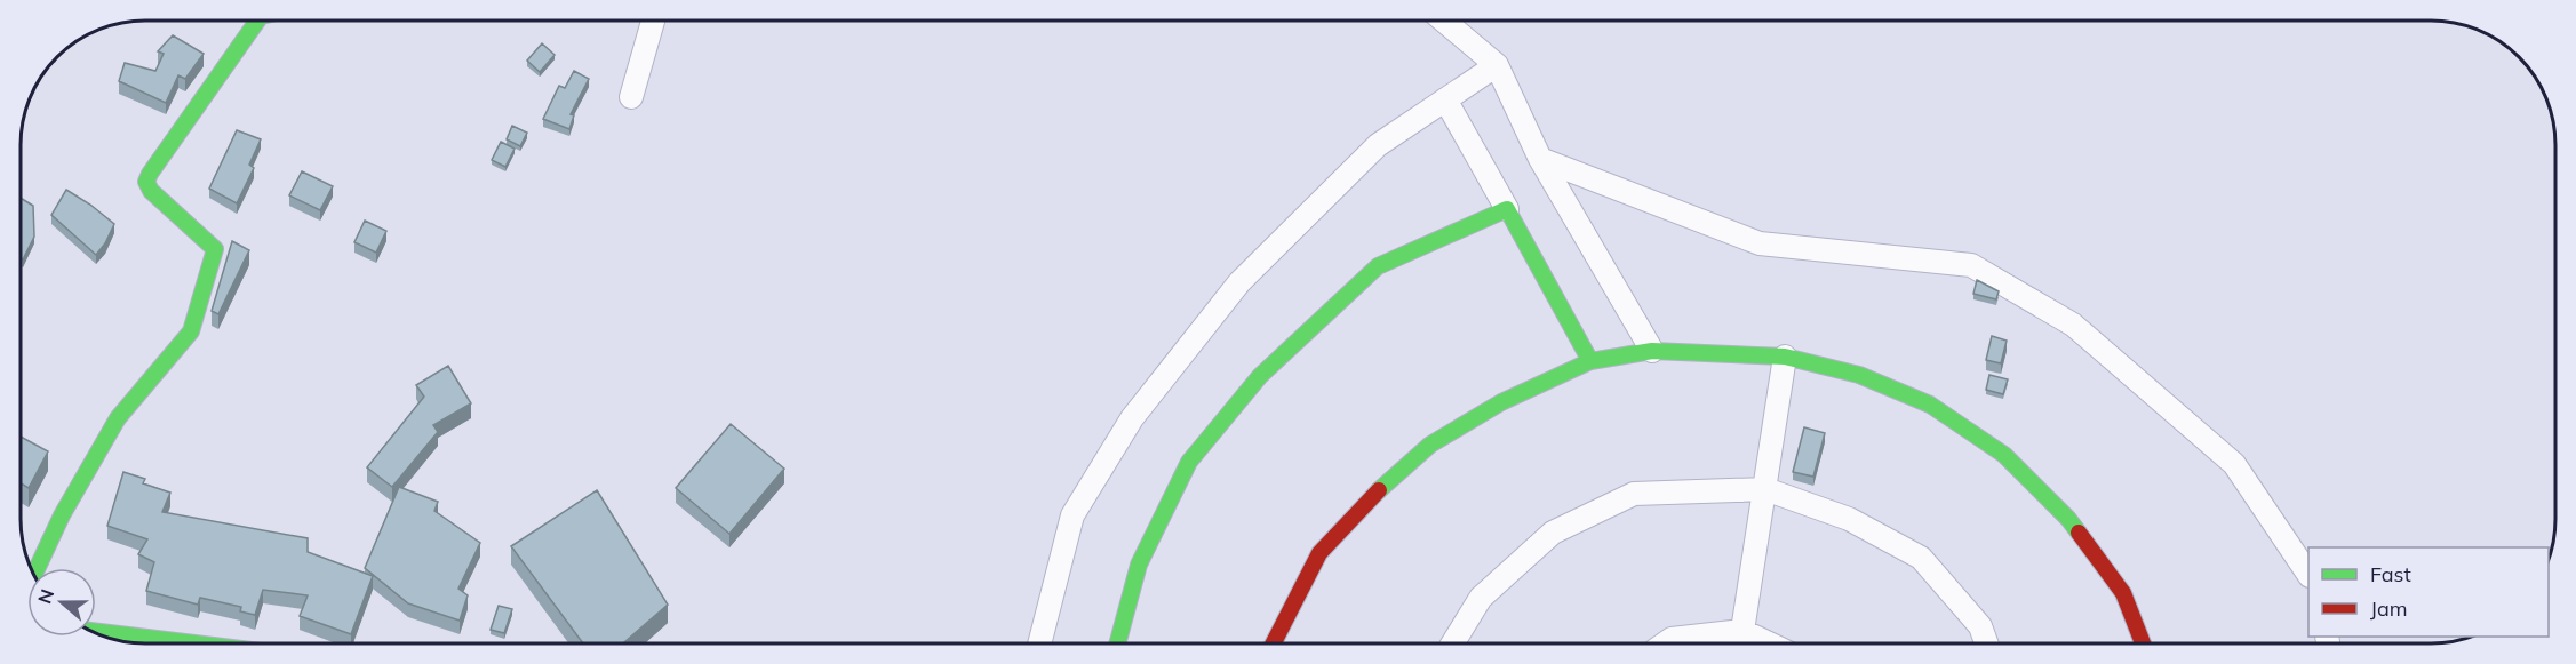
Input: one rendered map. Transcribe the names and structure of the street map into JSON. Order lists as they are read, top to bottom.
{
  "legend": ["Fast", "Jam"],
  "north": "left"
}
